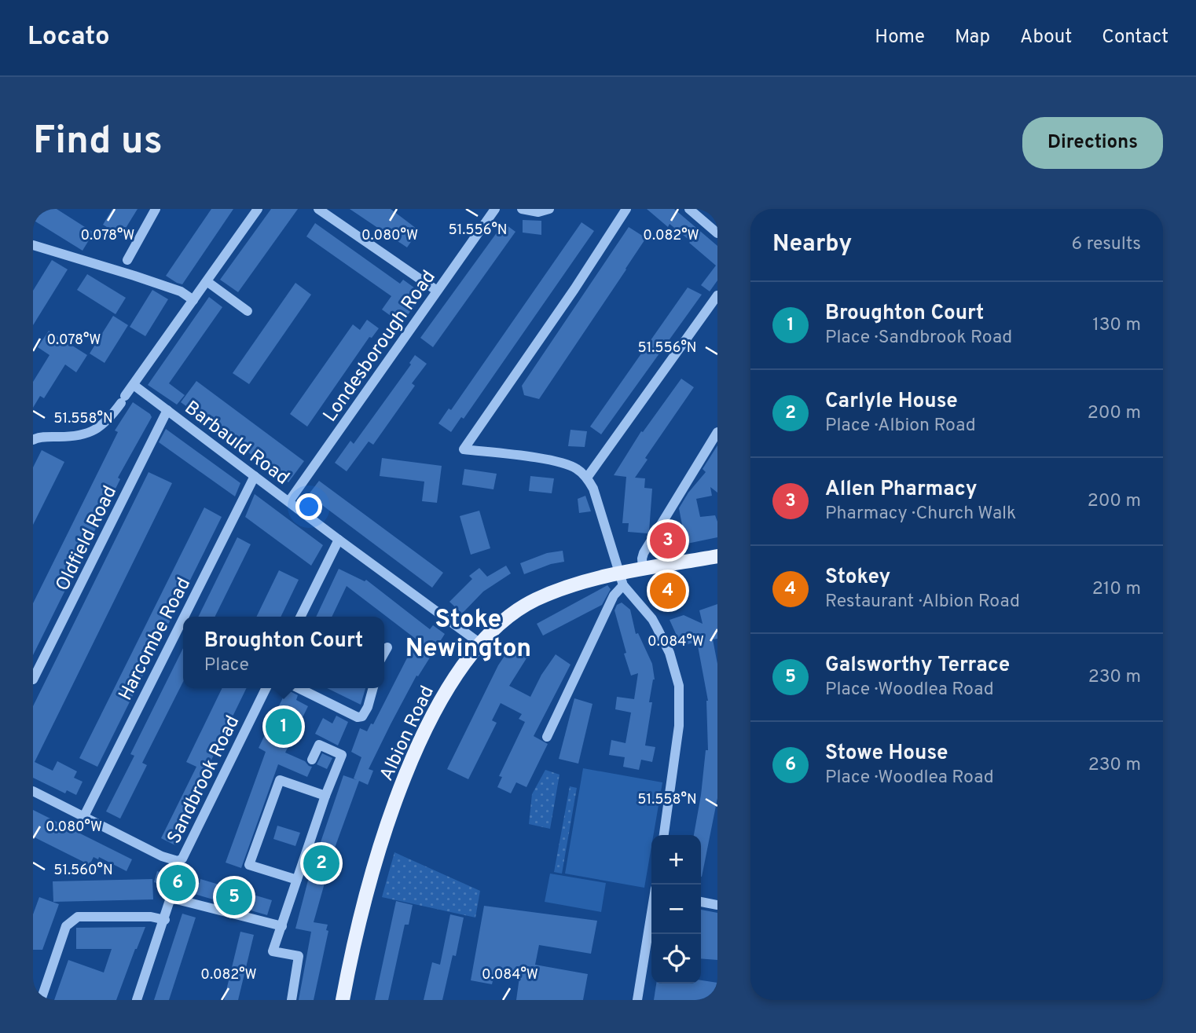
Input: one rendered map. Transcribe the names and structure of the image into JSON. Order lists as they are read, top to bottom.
{
  "streets": {
    "main road": ["Albion Road"],
    "street": [
      "Londesborough Road",
      "Barbauld Road",
      "Oldfield Road",
      "Harcombe Road",
      "Sandbrook Road"
    ]
  },
  "crossings": [
    ["Londesborough Road", "Barbauld Road"],
    ["Barbauld Road", "Oldfield Road"],
    ["Barbauld Road", "Harcombe Road"],
    ["Barbauld Road", "Albion Road"],
    ["Harcombe Road", "Sandbrook Road"]
  ],
  "districts": ["Stoke Newington"],
  "page": {
    "header": "Locato",
    "nav": [
      "Home",
      "Map",
      "About",
      "Contact"
    ],
    "buttons": "Directions",
    "title": "Find us",
    "heading": ["Nearby", "6 results"],
    "list": [
      {
        "mark": "1",
        "name": "Broughton Court",
        "note": "Place · Sandbrook Road",
        "value": "130 m"
      },
      {
        "mark": "2",
        "name": "Carlyle House",
        "note": "Place · Albion Road",
        "value": "200 m"
      },
      {
        "mark": "3",
        "name": "Allen Pharmacy",
        "note": "Pharmacy · Church Walk",
        "value": "200 m"
      },
      {
        "mark": "4",
        "name": "Stokey",
        "note": "Restaurant · Albion Road",
        "value": "210 m"
      },
      {
        "mark": "5",
        "name": "Galsworthy Terrace",
        "note": "Place · Woodlea Road",
        "value": "230 m"
      },
      {
        "mark": "6",
        "name": "Stowe House",
        "note": "Place · Woodlea Road",
        "value": "230 m"
      }
    ],
    "pins": [
      "3",
      "4",
      "1",
      "2",
      "6",
      "5"
    ],
    "popup": ["Broughton Court", "Place"],
    "map_buttons": ["+", "−"]
  },
  "coordinates": [
    "51.556°N",
    "0.078°W",
    "0.080°W",
    "0.082°W",
    "51.558°N",
    "0.084°W",
    "51.560°N"
  ]
}
